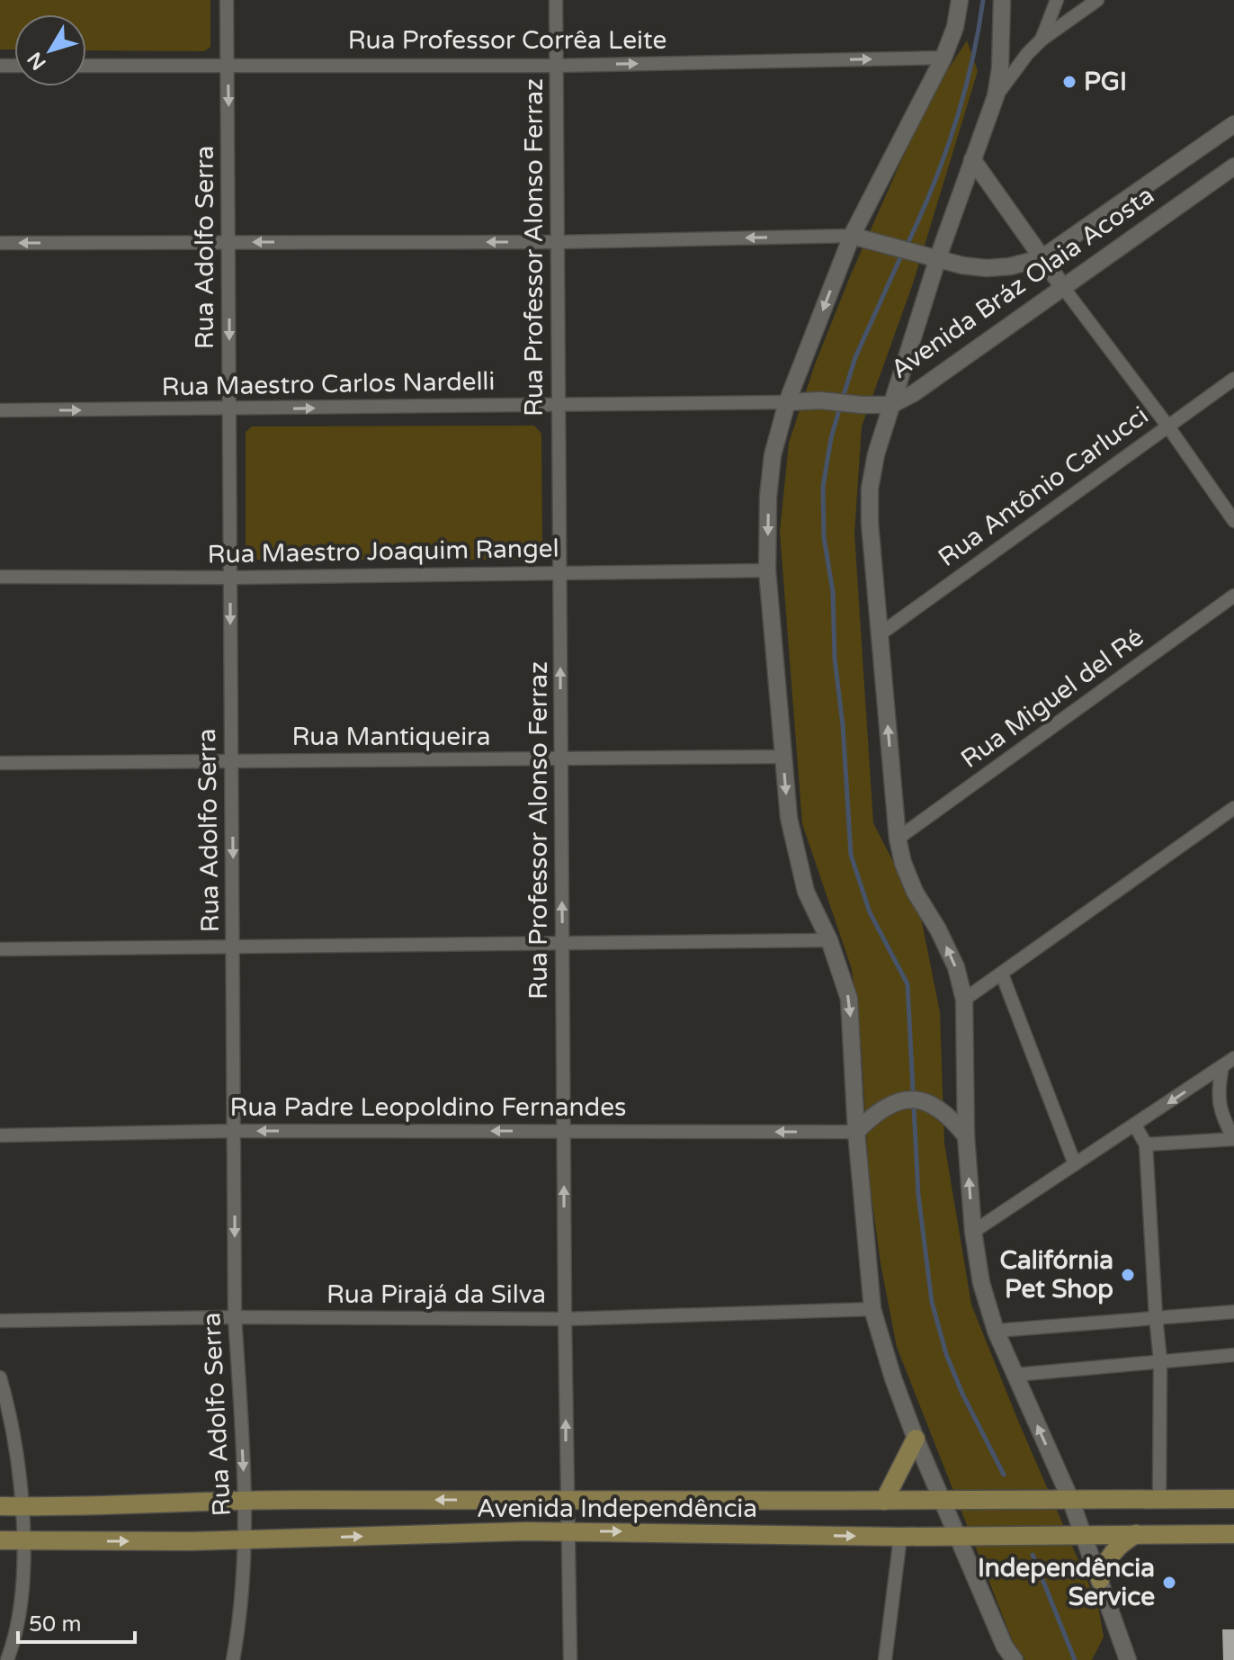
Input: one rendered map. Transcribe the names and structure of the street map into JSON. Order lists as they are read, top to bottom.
{
  "streets": {
    "main road": ["Avenida Independência"],
    "street": [
      "Rua Professor Corrêa Leite",
      "Rua Adolfo Serra",
      "Rua Professor Alonso Ferraz",
      "Avenida Bráz Olaia Acosta",
      "Rua Maestro Carlos Nardelli",
      "Rua Antônio Carlucci",
      "Rua Maestro Joaquim Rangel",
      "Rua Miguel del Ré",
      "Rua Mantiqueira",
      "Rua Padre Leopoldino Fernandes",
      "Rua Pirajá da Silva"
    ]
  },
  "crossings": [
    ["Rua Professor Corrêa Leite", "Rua Adolfo Serra"],
    ["Rua Professor Corrêa Leite", "Rua Professor Alonso Ferraz"],
    ["Rua Adolfo Serra", "Rua Maestro Carlos Nardelli"],
    ["Rua Adolfo Serra", "Rua Maestro Joaquim Rangel"],
    ["Rua Adolfo Serra", "Rua Mantiqueira"],
    ["Rua Adolfo Serra", "Rua Padre Leopoldino Fernandes"],
    ["Rua Adolfo Serra", "Rua Pirajá da Silva"],
    ["Rua Adolfo Serra", "Avenida Independência"],
    ["Rua Professor Alonso Ferraz", "Rua Maestro Carlos Nardelli"],
    ["Rua Professor Alonso Ferraz", "Rua Maestro Joaquim Rangel"],
    ["Rua Professor Alonso Ferraz", "Rua Mantiqueira"],
    ["Rua Professor Alonso Ferraz", "Rua Padre Leopoldino Fernandes"],
    ["Rua Professor Alonso Ferraz", "Rua Pirajá da Silva"],
    ["Rua Professor Alonso Ferraz", "Avenida Independência"],
    ["Avenida Bráz Olaia Acosta", "Rua Maestro Carlos Nardelli"]
  ],
  "one_way": [
    "Rua Professor Corrêa Leite",
    "Rua Adolfo Serra",
    "Rua Professor Alonso Ferraz",
    "Rua Maestro Carlos Nardelli",
    "Rua Padre Leopoldino Fernandes"
  ],
  "places": ["PGI", "Califórnia Pet Shop", "Independência Service"],
  "scale_bar": "50 m",
  "north": "bottom left"
}
